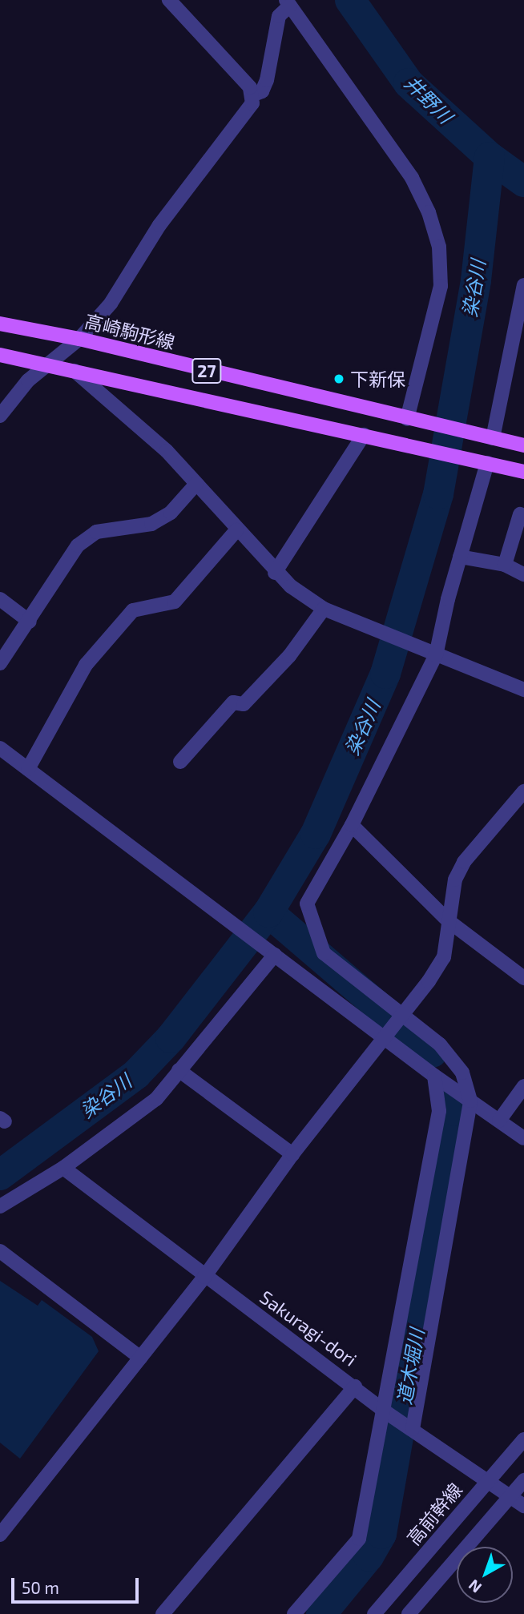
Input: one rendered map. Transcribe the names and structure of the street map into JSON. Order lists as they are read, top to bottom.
{
  "streets": {
    "main road": ["高崎駒形線", "27"],
    "street": ["Sakuragi-dori", "高前幹線"]
  },
  "crossings": [
    ["高崎駒形線", "27"]
  ],
  "water": ["井野川", "染谷川", "道木堀川"],
  "places": ["下新保"],
  "scale_bar": "50 m",
  "north": "bottom left"
}
